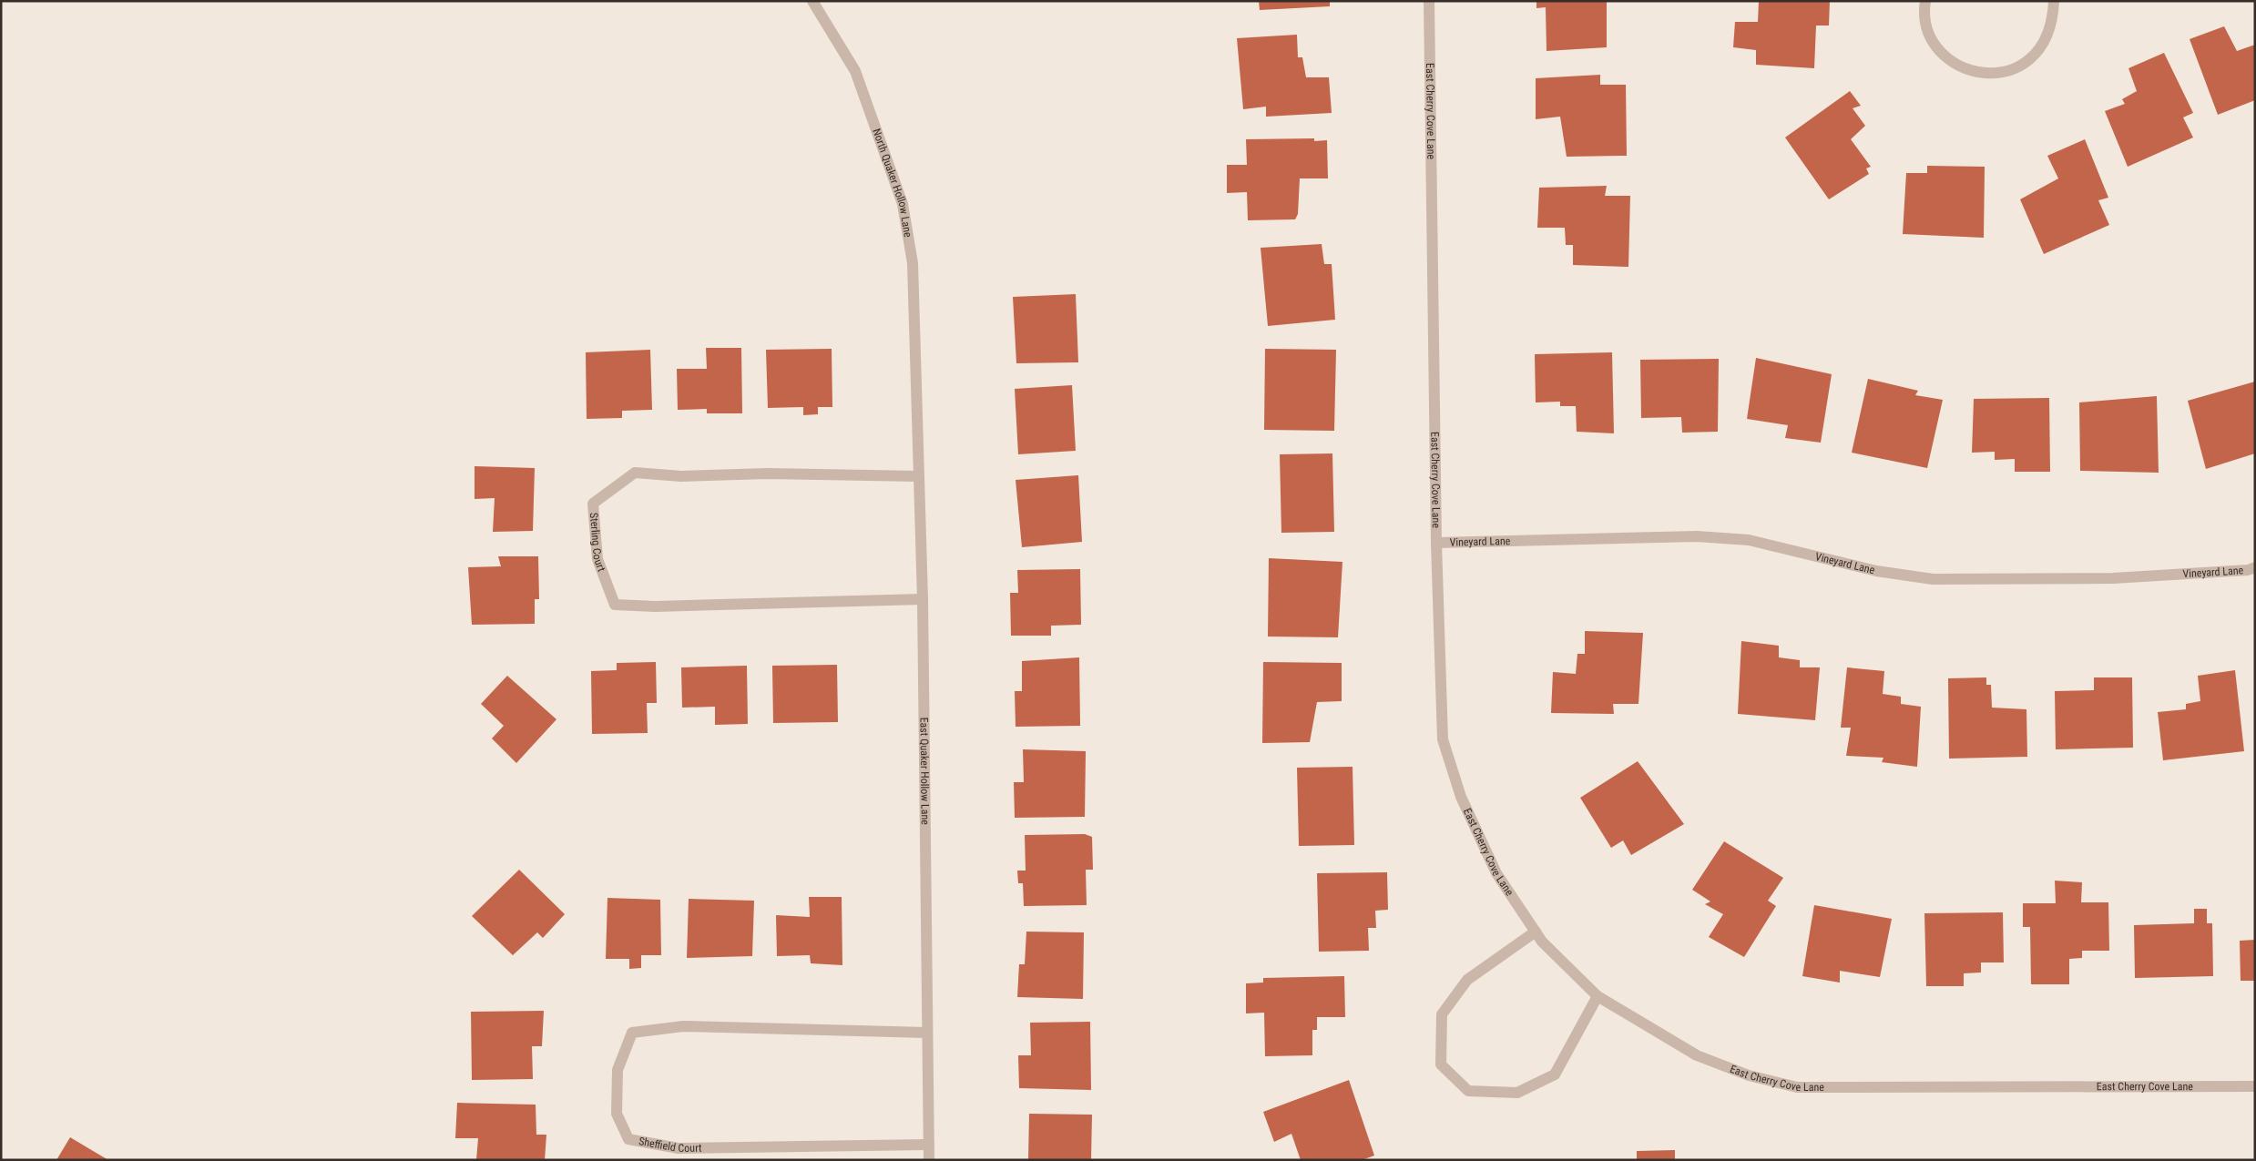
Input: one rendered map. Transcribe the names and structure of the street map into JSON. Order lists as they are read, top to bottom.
{
  "streets": {
    "street": [
      "East Cherry Cove Lane",
      "North Quaker Hollow Lane",
      "Vineyard Lane",
      "Sterling Court",
      "East Quaker Hollow Lane",
      "Sheffield Court"
    ]
  },
  "crossings": [
    ["East Cherry Cove Lane", "Vineyard Lane"],
    ["North Quaker Hollow Lane", "East Quaker Hollow Lane"],
    ["Sterling Court", "East Quaker Hollow Lane"],
    ["East Quaker Hollow Lane", "Sheffield Court"]
  ]
}
